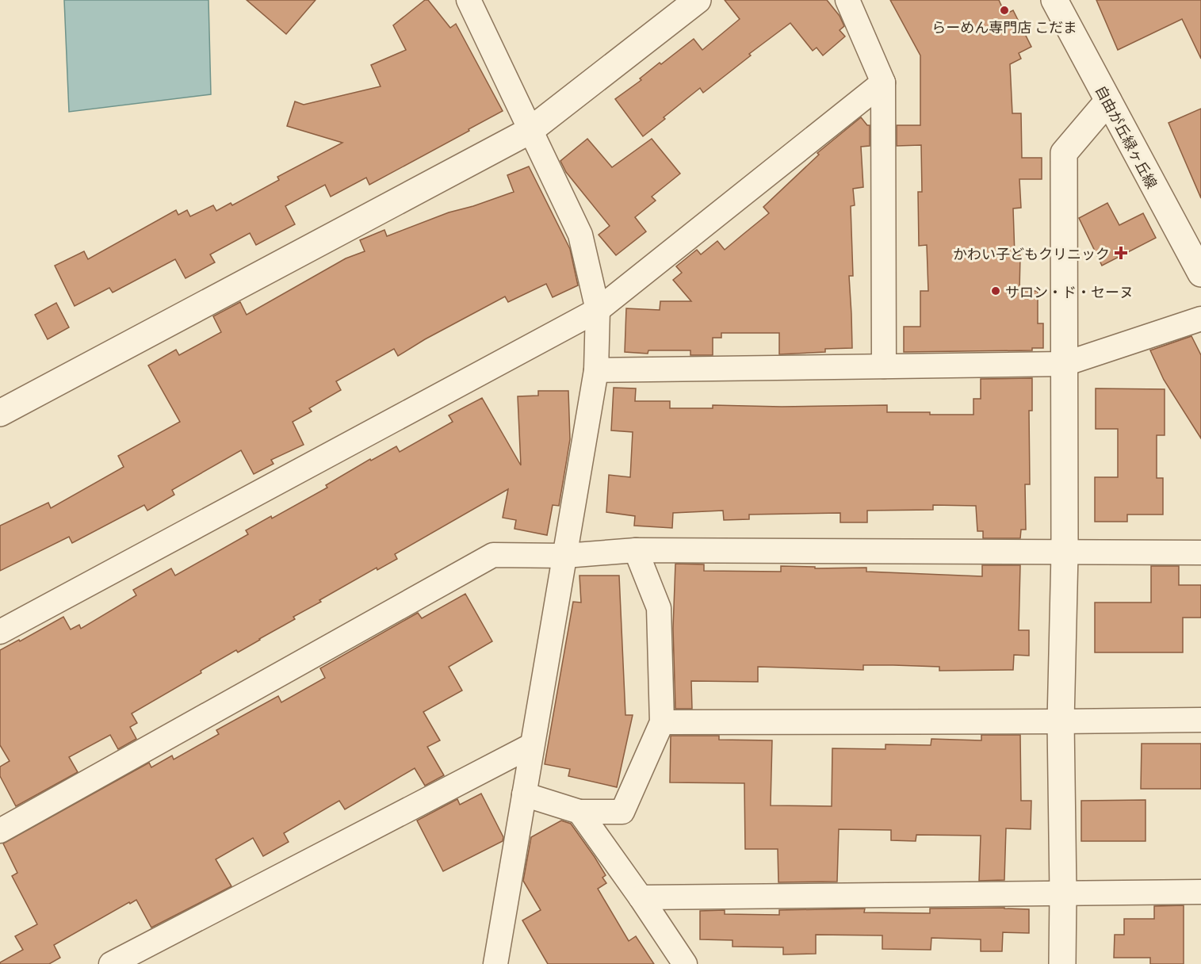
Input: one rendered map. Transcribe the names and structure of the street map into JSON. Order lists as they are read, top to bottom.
{
  "streets": {
    "street": ["自由が丘緑ヶ丘線"]
  },
  "places": {
    "other": ["らーめん専門店 こだま", "サロン・ド・セーヌ"],
    "health": ["かわい子どもクリニック"]
  }
}
